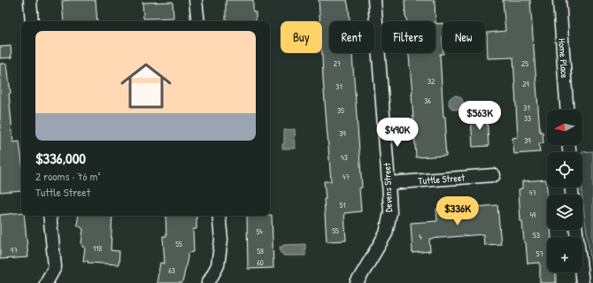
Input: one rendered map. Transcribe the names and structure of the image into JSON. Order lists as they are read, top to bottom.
{
  "streets": {
    "street": ["Home Place", "Tuttle Street", "Devens Street"]
  },
  "crossings": [
    ["Tuttle Street", "Devens Street"]
  ],
  "house_numbers": [
    "27",
    "25",
    "32",
    "29",
    "31",
    "36",
    "31",
    "35",
    "33",
    "39",
    "39",
    "43",
    "47",
    "47",
    "51",
    "49",
    "55",
    "54",
    "53",
    "4",
    "55",
    "118",
    "97",
    "58",
    "57",
    "60",
    "63"
  ],
  "north": "left",
  "page": {
    "chip": [
      "Buy",
      "Rent",
      "Filters",
      "New"
    ],
    "list": [
      {
        "name": "$336,000",
        "note": "2 rooms · 76 m² · Tuttle Street"
      }
    ],
    "price": ["$563K", "$490K", "$336K"],
    "map_buttons": "+"
  }
}
